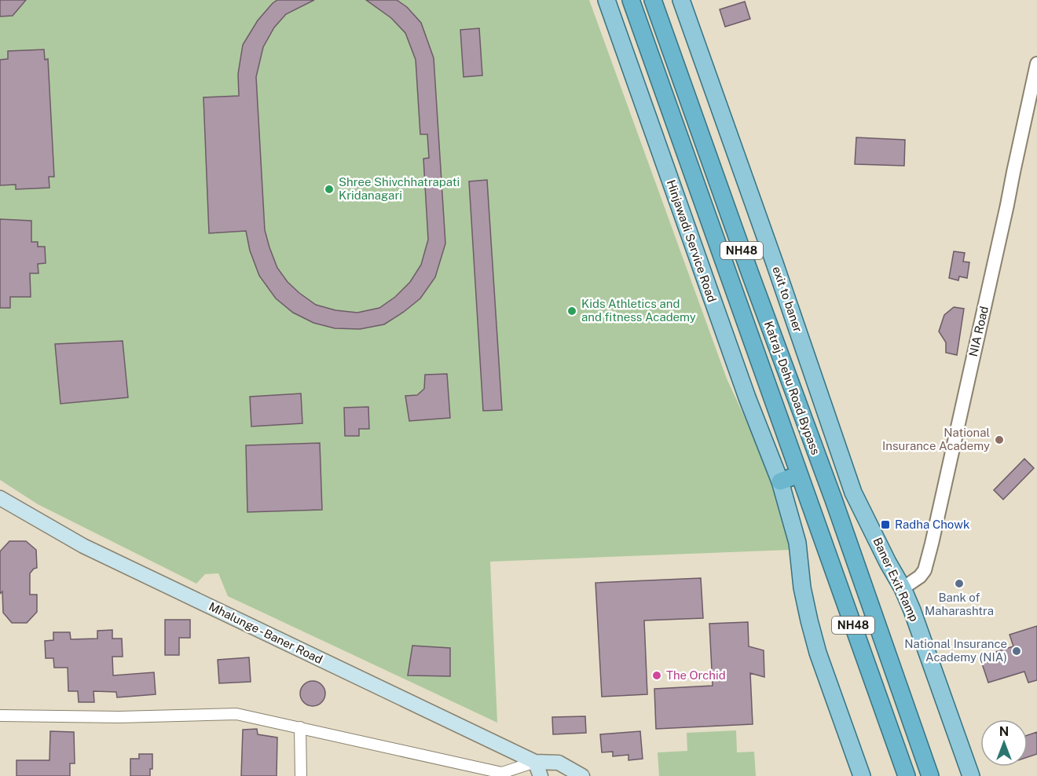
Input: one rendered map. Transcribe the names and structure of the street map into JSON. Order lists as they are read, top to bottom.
{
  "streets": {
    "highway": ["NH48", "Katraj - Dehu Road Bypass"],
    "main road": [
      "Hinjawadi Service Road",
      "exit to baner",
      "Baner Exit Ramp",
      "Mhalunge - Baner Road"
    ],
    "street": ["NIA Road"]
  },
  "crossings": [
    ["exit to baner", "Baner Exit Ramp"],
    ["NIA Road", "Baner Exit Ramp"]
  ],
  "places": {
    "other": [
      "Shree Shivchhatrapati Kridanagari",
      "Kids Athletics and and fitness Academy",
      "National Insurance Academy",
      "Bank of Maharashtra",
      "National Insurance Academy (NIA)",
      "The Orchid"
    ],
    "transit": ["Radha Chowk"]
  },
  "north": "top"
}
